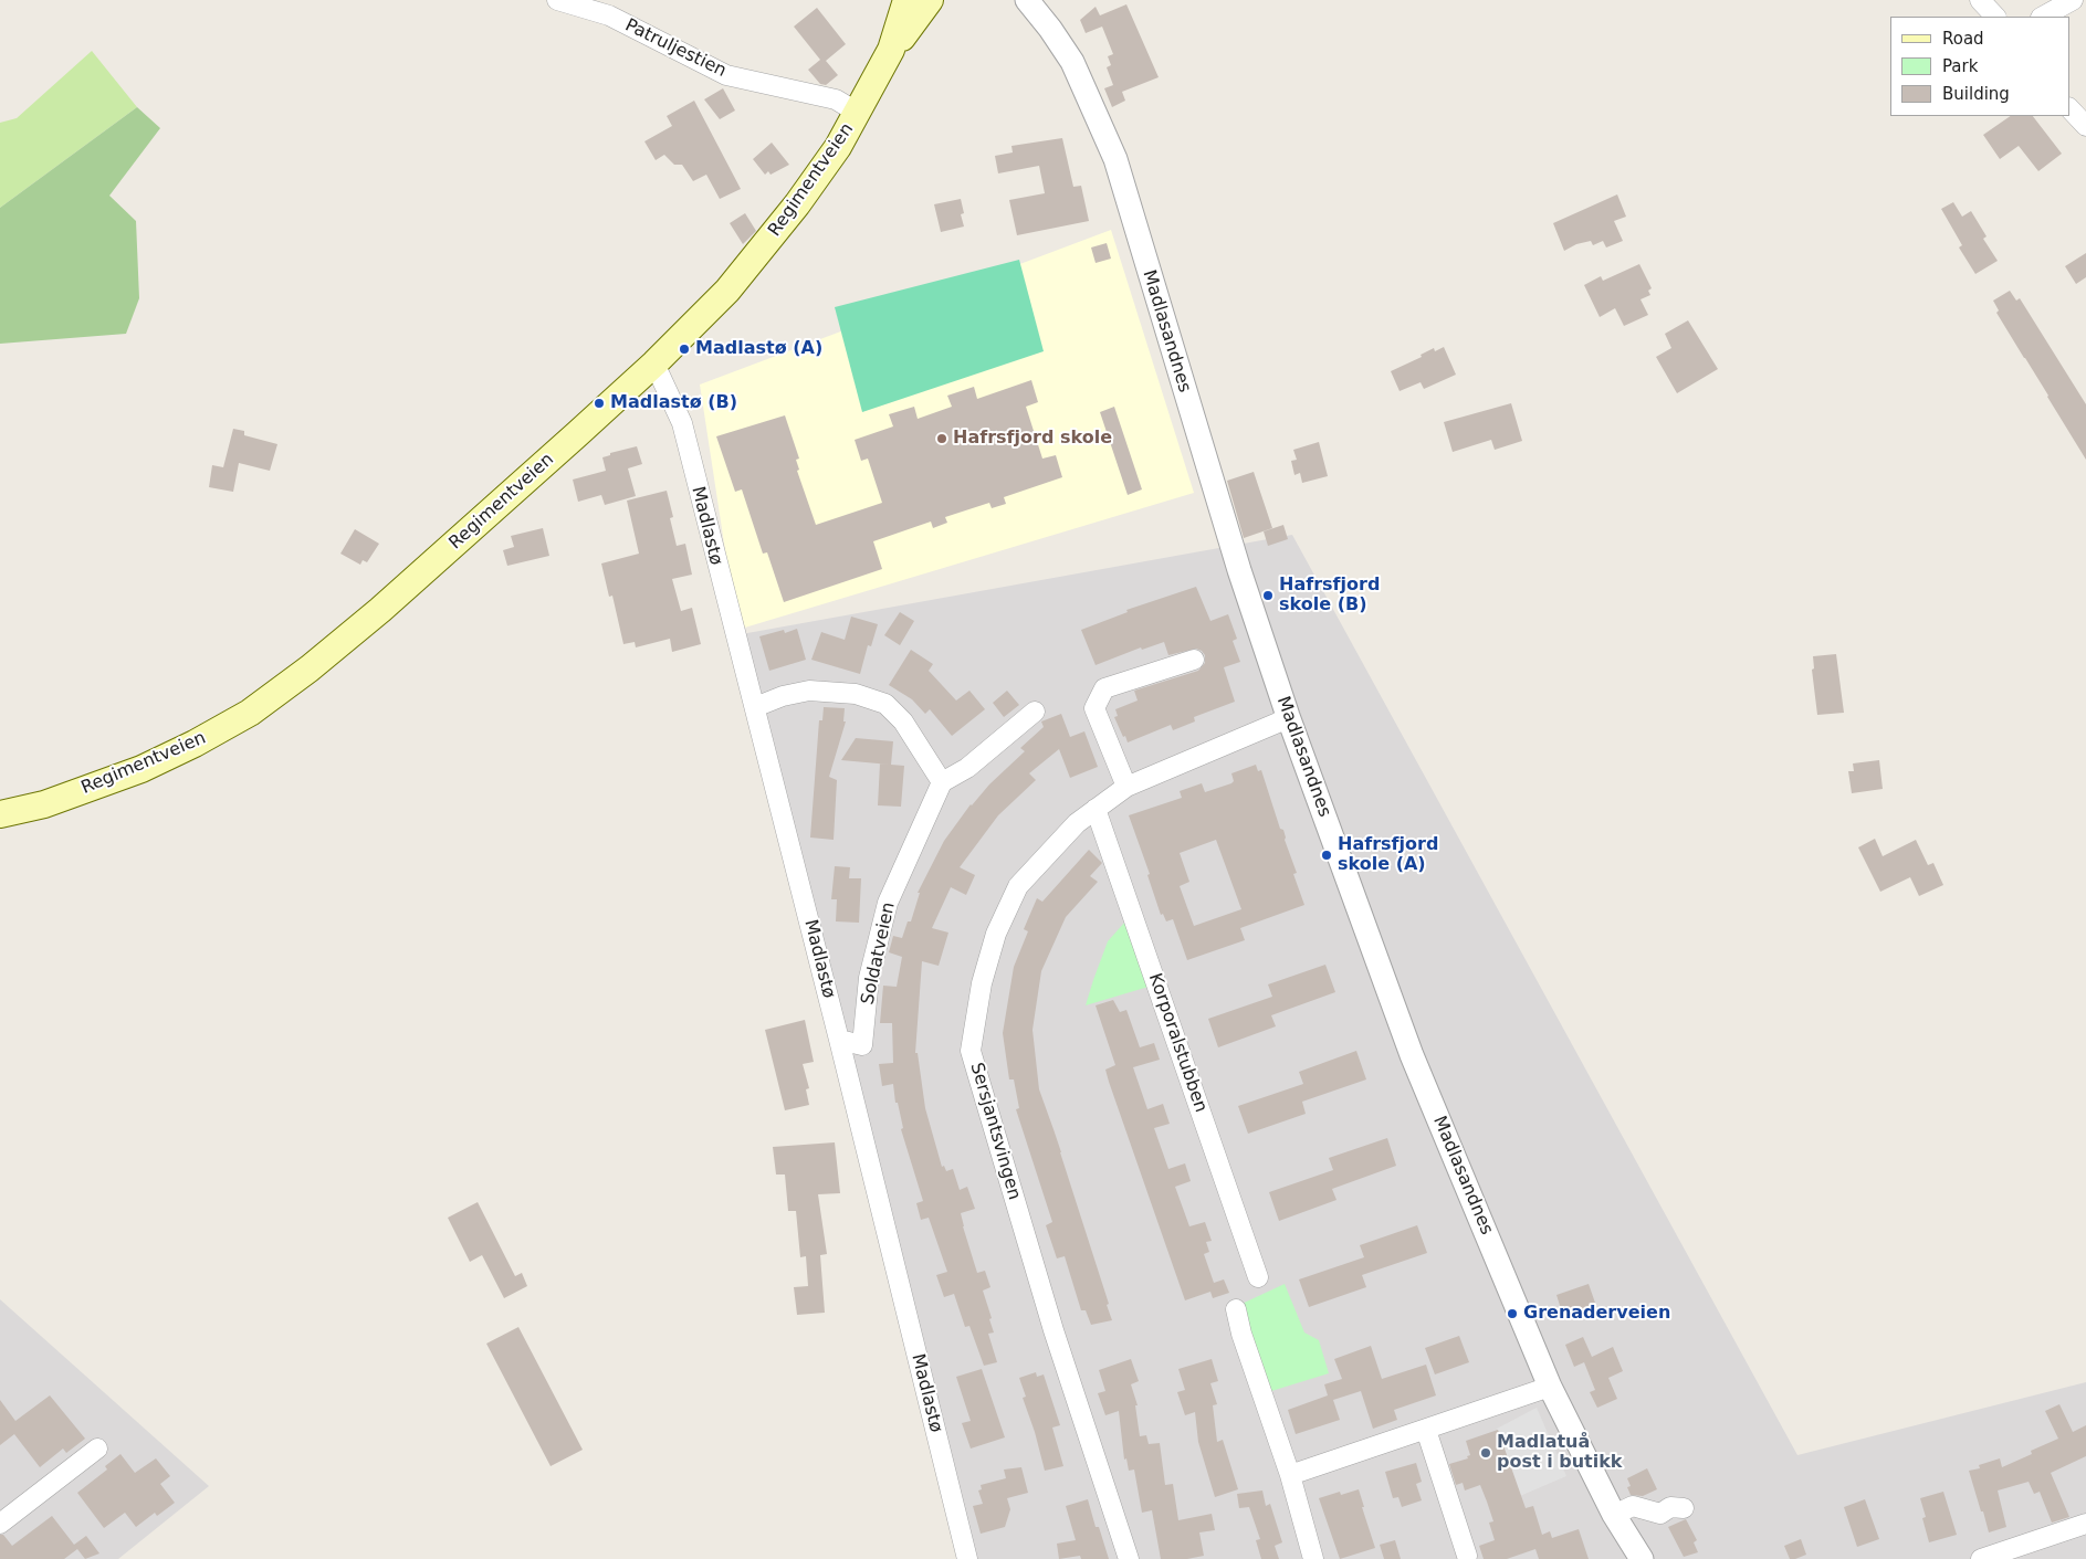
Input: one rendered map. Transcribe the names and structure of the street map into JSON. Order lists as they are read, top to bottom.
{
  "streets": {
    "main road": ["Regimentveien"],
    "street": [
      "Patruljestien",
      "Madlasandnes",
      "Madlastø",
      "Soldatveien",
      "Korporalstubben",
      "Sersjantsvingen"
    ]
  },
  "crossings": [
    ["Patruljestien", "Regimentveien"],
    ["Regimentveien", "Madlastø"],
    ["Madlasandnes", "Sersjantsvingen"],
    ["Madlastø", "Soldatveien"],
    ["Korporalstubben", "Sersjantsvingen"]
  ],
  "places": [
    "Madlastø (A)",
    "Madlastø (B)",
    "Hafrsfjord skole",
    "Hafrsfjord skole (B)",
    "Hafrsfjord skole (A)",
    "Grenaderveien",
    "Madlatuå post i butikk"
  ],
  "legend": ["Road", "Park", "Building"]
}
